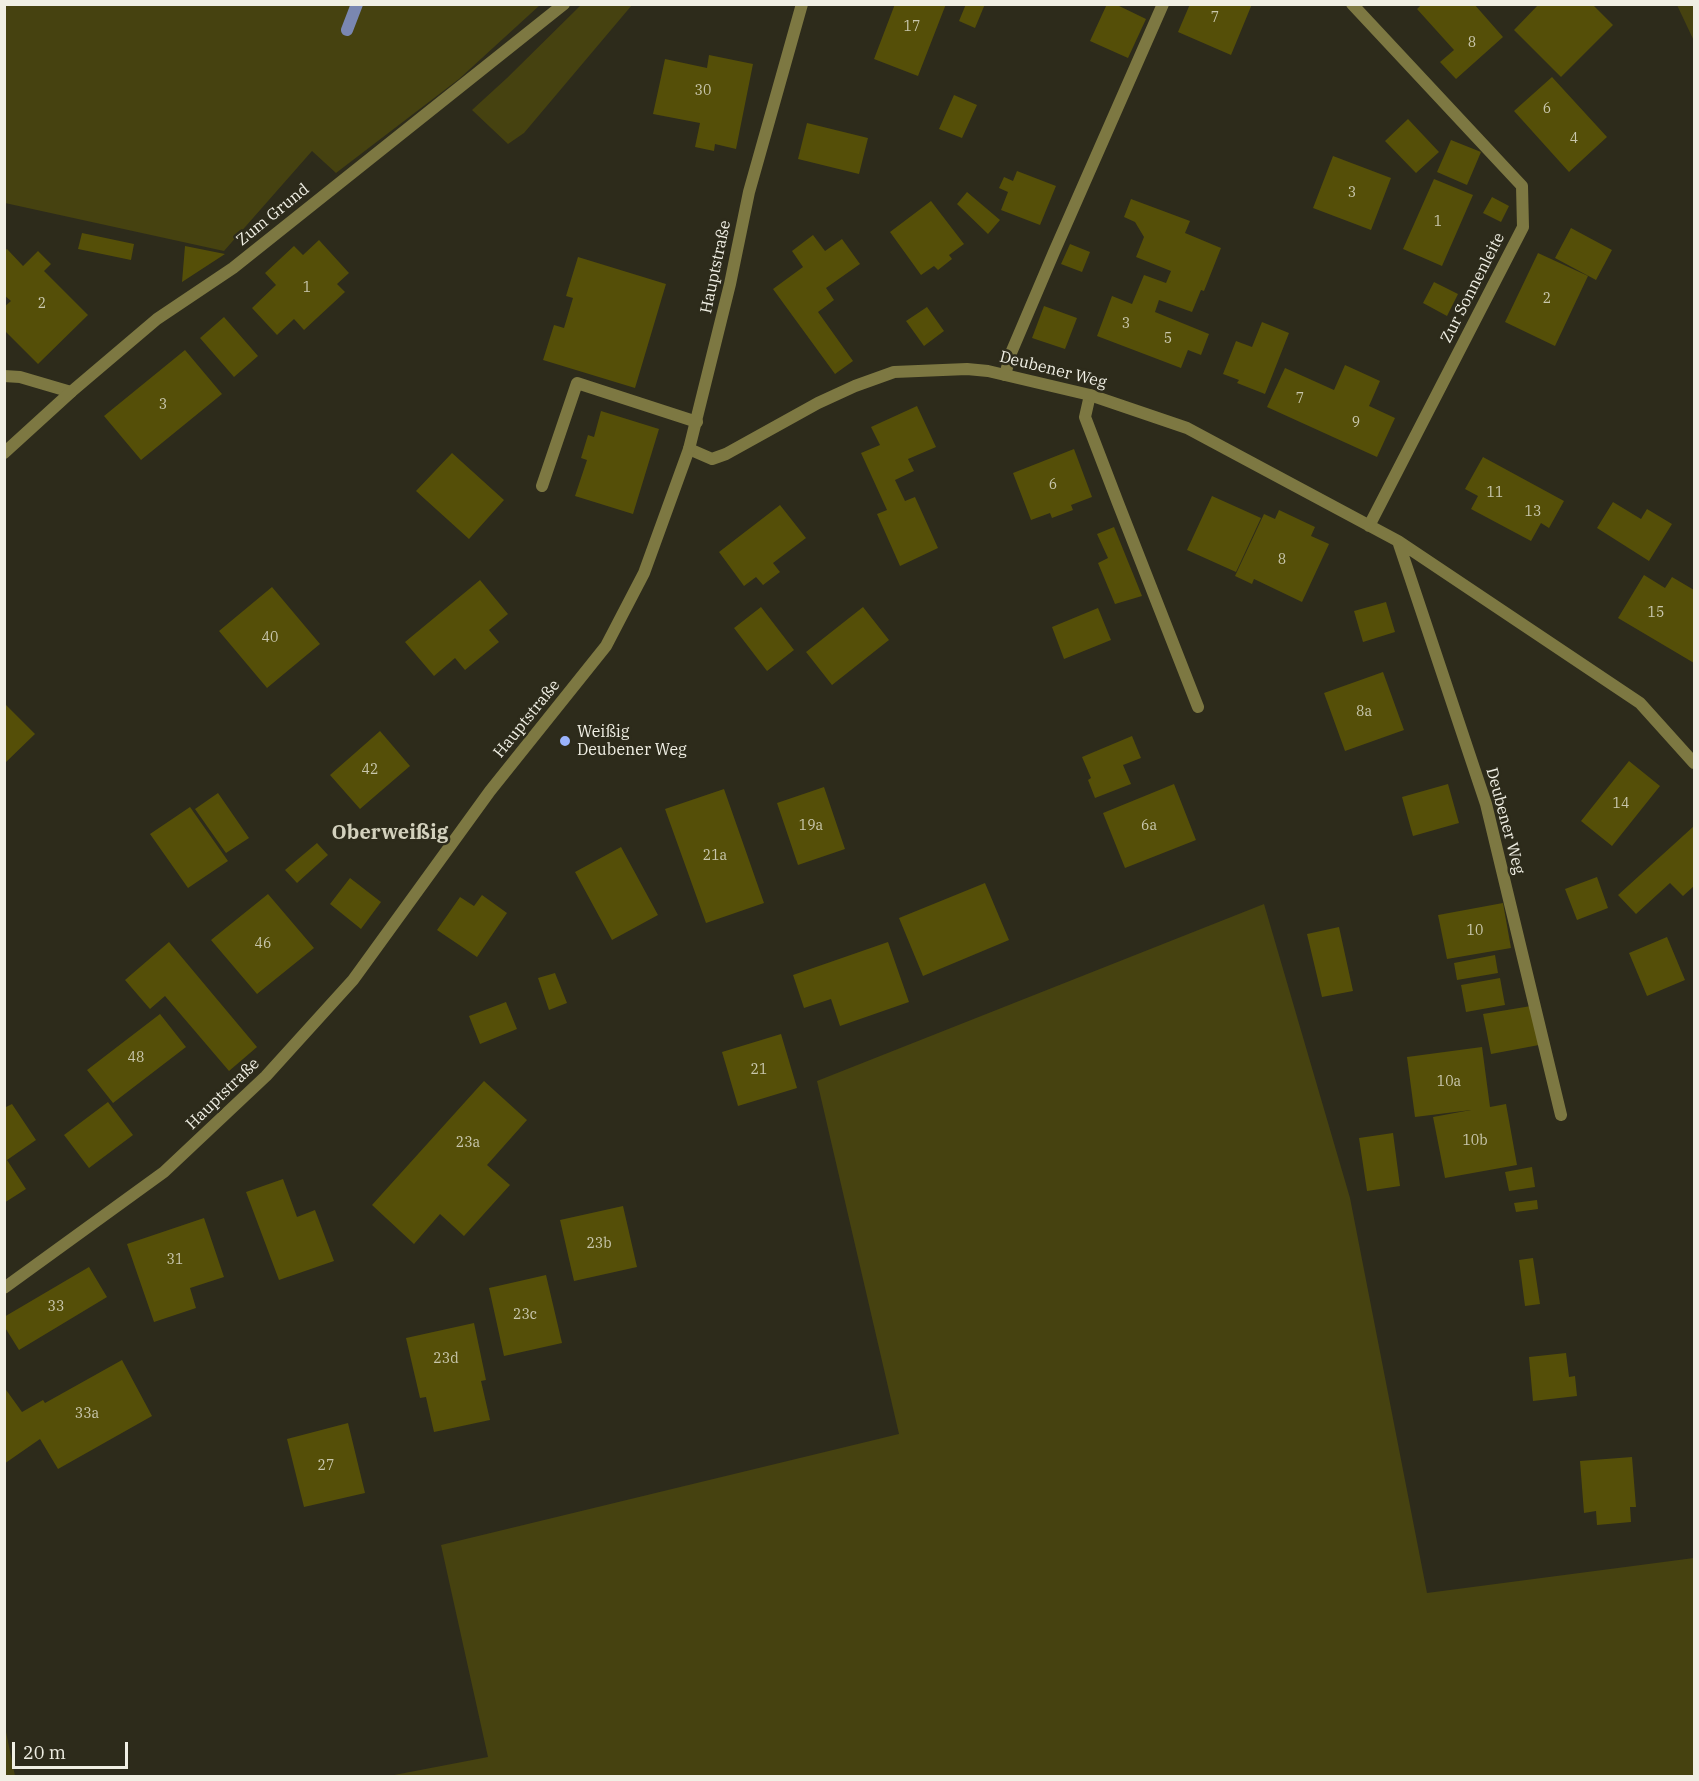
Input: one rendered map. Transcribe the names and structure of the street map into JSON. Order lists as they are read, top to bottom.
{
  "streets": {
    "street": [
      "Zum Grund",
      "Hauptstraße",
      "Zur Sonnenleite",
      "Deubener Weg"
    ]
  },
  "crossings": [
    ["Hauptstraße", "Deubener Weg"],
    ["Zur Sonnenleite", "Deubener Weg"]
  ],
  "districts": ["Oberweißig"],
  "places": ["Weißig Deubener Weg"],
  "house_numbers": [
    "7",
    "17",
    "8",
    "30",
    "6",
    "4",
    "3",
    "1",
    "1",
    "2",
    "2",
    "3",
    "5",
    "7",
    "3",
    "9",
    "6",
    "11",
    "13",
    "8",
    "15",
    "40",
    "8a",
    "42",
    "14",
    "19a",
    "6a",
    "21a",
    "10",
    "46",
    "48",
    "21",
    "10a",
    "10b",
    "23a",
    "23b",
    "31",
    "33",
    "23c",
    "23d",
    "33a",
    "27"
  ],
  "scale_bar": "20 m"
}
